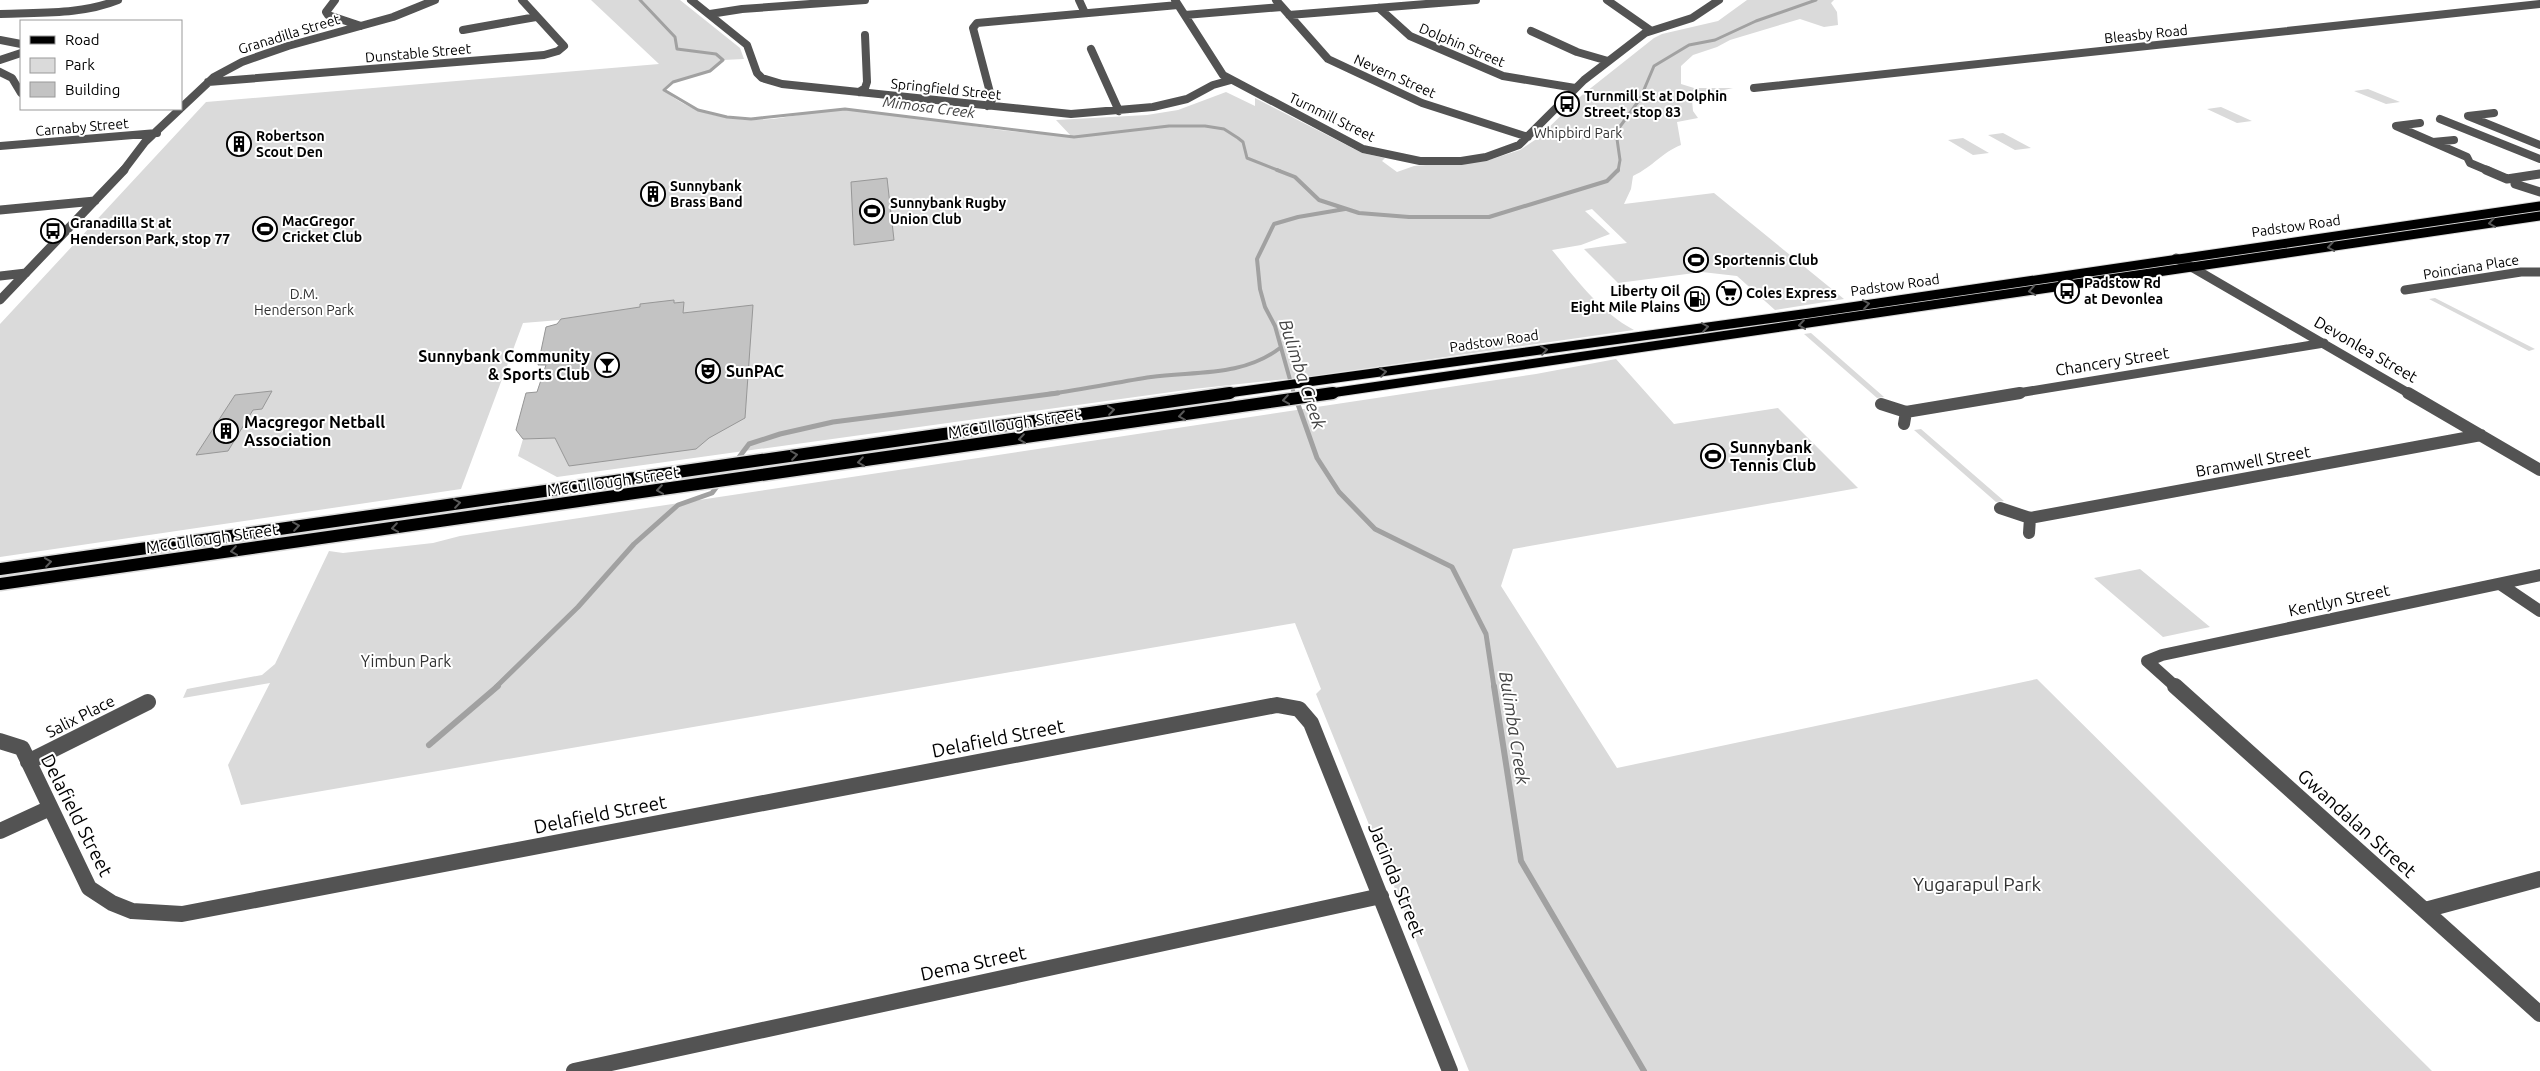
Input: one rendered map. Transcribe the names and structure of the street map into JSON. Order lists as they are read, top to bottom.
{
  "streets": {
    "main road": ["Padstow Road", "McCullough Street"],
    "street": [
      "Granadilla Street",
      "Bleasby Road",
      "Dolphin Street",
      "Dunstable Street",
      "Nevern Street",
      "Springfield Street",
      "Turnmill Street",
      "Carnaby Street",
      "Poinciana Place",
      "Devonlea Street",
      "Chancery Street",
      "Bramwell Street",
      "Kentlyn Street",
      "Salix Place",
      "Delafield Street",
      "Gwandalan Street",
      "Jacinda Street",
      "Dema Street"
    ]
  },
  "crossings": [
    ["Granadilla Street", "Dunstable Street"],
    ["Granadilla Street", "Carnaby Street"],
    ["Dolphin Street", "Turnmill Street"],
    ["Nevern Street", "Turnmill Street"],
    ["Springfield Street", "Turnmill Street"],
    ["Padstow Road", "Devonlea Street"],
    ["Padstow Road", "McCullough Street"],
    ["Devonlea Street", "Chancery Street"],
    ["Devonlea Street", "Bramwell Street"],
    ["Kentlyn Street", "Gwandalan Street"],
    ["Salix Place", "Delafield Street"],
    ["Delafield Street", "Jacinda Street"],
    ["Jacinda Street", "Dema Street"]
  ],
  "water": ["Mimosa Creek", "Bulimba Creek"],
  "parks": [
    "Whipbird Park",
    "D.M. Henderson Park",
    "Yimbun Park",
    "Yugarapul Park"
  ],
  "places": {
    "bus stop": ["Turnmill St at Dolphin Street, stop 83", "Granadilla St at Henderson Park, stop 77", "Padstow Rd at Devonlea"],
    "building": ["Robertson Scout Den", "Sunnybank Brass Band", "Macgregor Netball Association"],
    "sports": [
      "Sunnybank Rugby Union Club",
      "MacGregor Cricket Club",
      "Sportennis Club",
      "Sunnybank Tennis Club"
    ],
    "supermarket": ["Coles Express"],
    "fuel station": ["Liberty Oil Eight Mile Plains"],
    "bar": ["Sunnybank Community & Sports Club"],
    "theatre": ["SunPAC"]
  },
  "legend": ["Road", "Park", "Building"]
}
